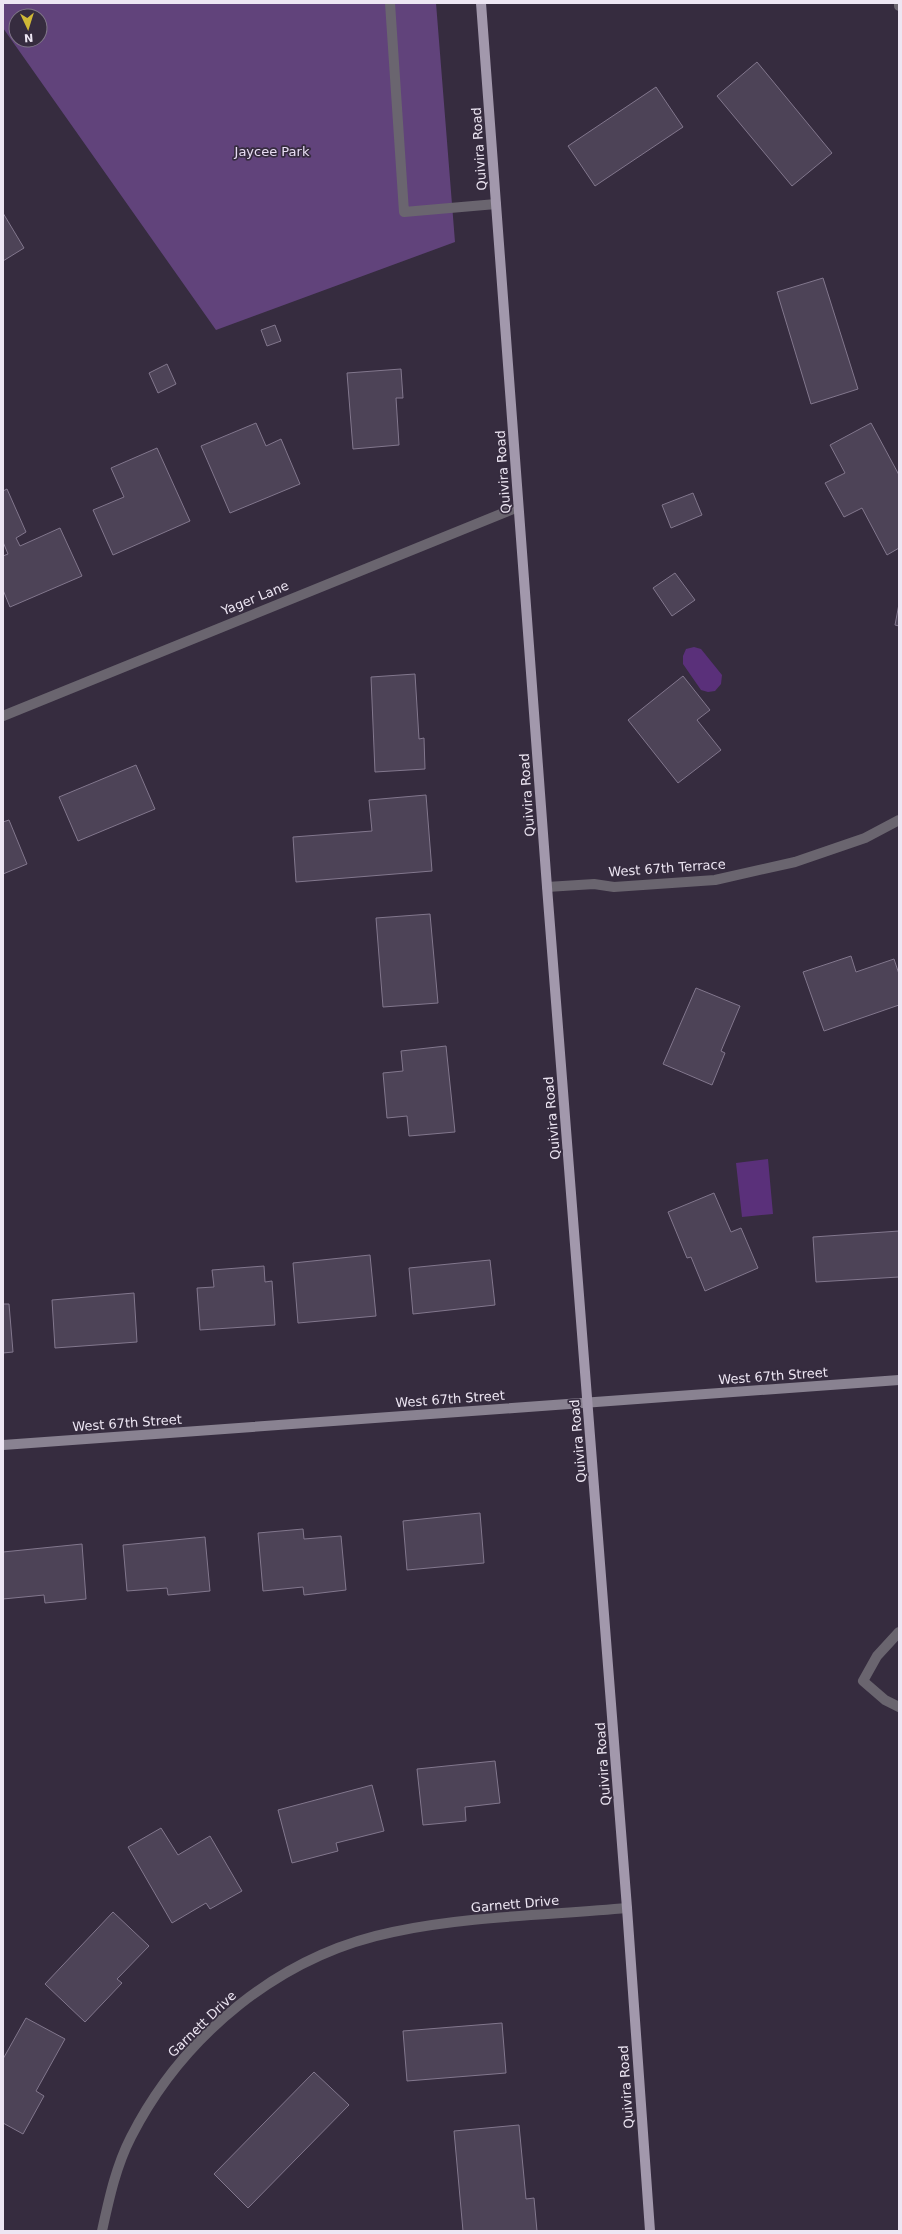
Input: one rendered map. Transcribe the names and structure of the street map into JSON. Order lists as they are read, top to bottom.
{
  "streets": {
    "main road": ["Quivira Road"],
    "street": [
      "Yager Lane",
      "West 67th Terrace",
      "West 67th Street",
      "Garnett Drive"
    ]
  },
  "crossings": [
    ["Quivira Road", "Yager Lane"],
    ["Quivira Road", "West 67th Terrace"],
    ["Quivira Road", "West 67th Street"],
    ["Quivira Road", "Garnett Drive"]
  ],
  "parks": ["Jaycee Park"],
  "north": "bottom"
}
